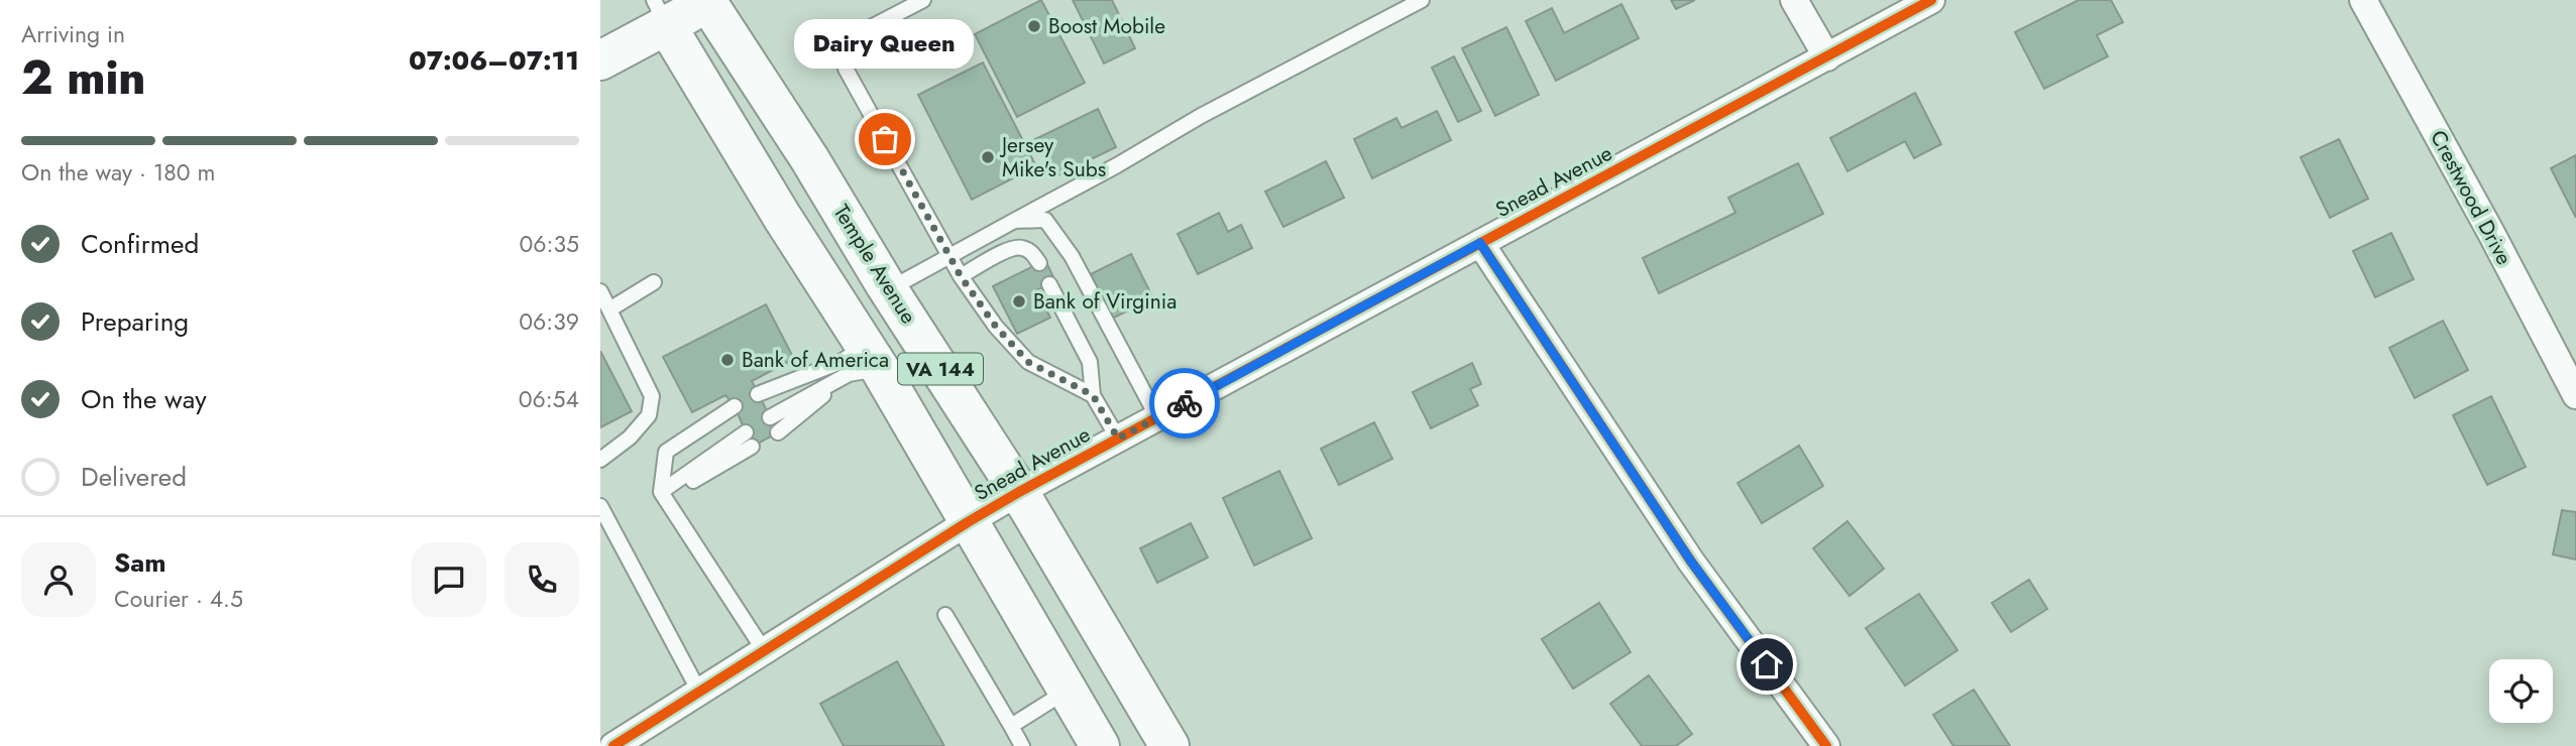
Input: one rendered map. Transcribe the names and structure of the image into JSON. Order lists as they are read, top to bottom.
{
  "streets": {
    "main road": ["Temple Avenue", "VA 144"],
    "street": ["Snead Avenue", "Crestwood Drive"]
  },
  "crossings": [
    ["Snead Avenue", "Temple Avenue"],
    ["Snead Avenue", "VA 144"]
  ],
  "places": [
    "Boost Mobile",
    "Dairy Queen",
    "Jersey Mike's Subs",
    "Bank of Virginia",
    "Bank of America"
  ],
  "page": {
    "heading": ["2 min", "Arriving in", "07:06–07:11"],
    "panel": ["Sam", "Courier · 4.5"],
    "bubble": "Dairy Queen",
    "bar": "On the way · 180 m",
    "list": [
      ["Confirmed", "06:35"],
      ["Preparing", "06:39"],
      ["On the way", "06:54"],
      "Delivered"
    ]
  }
}
